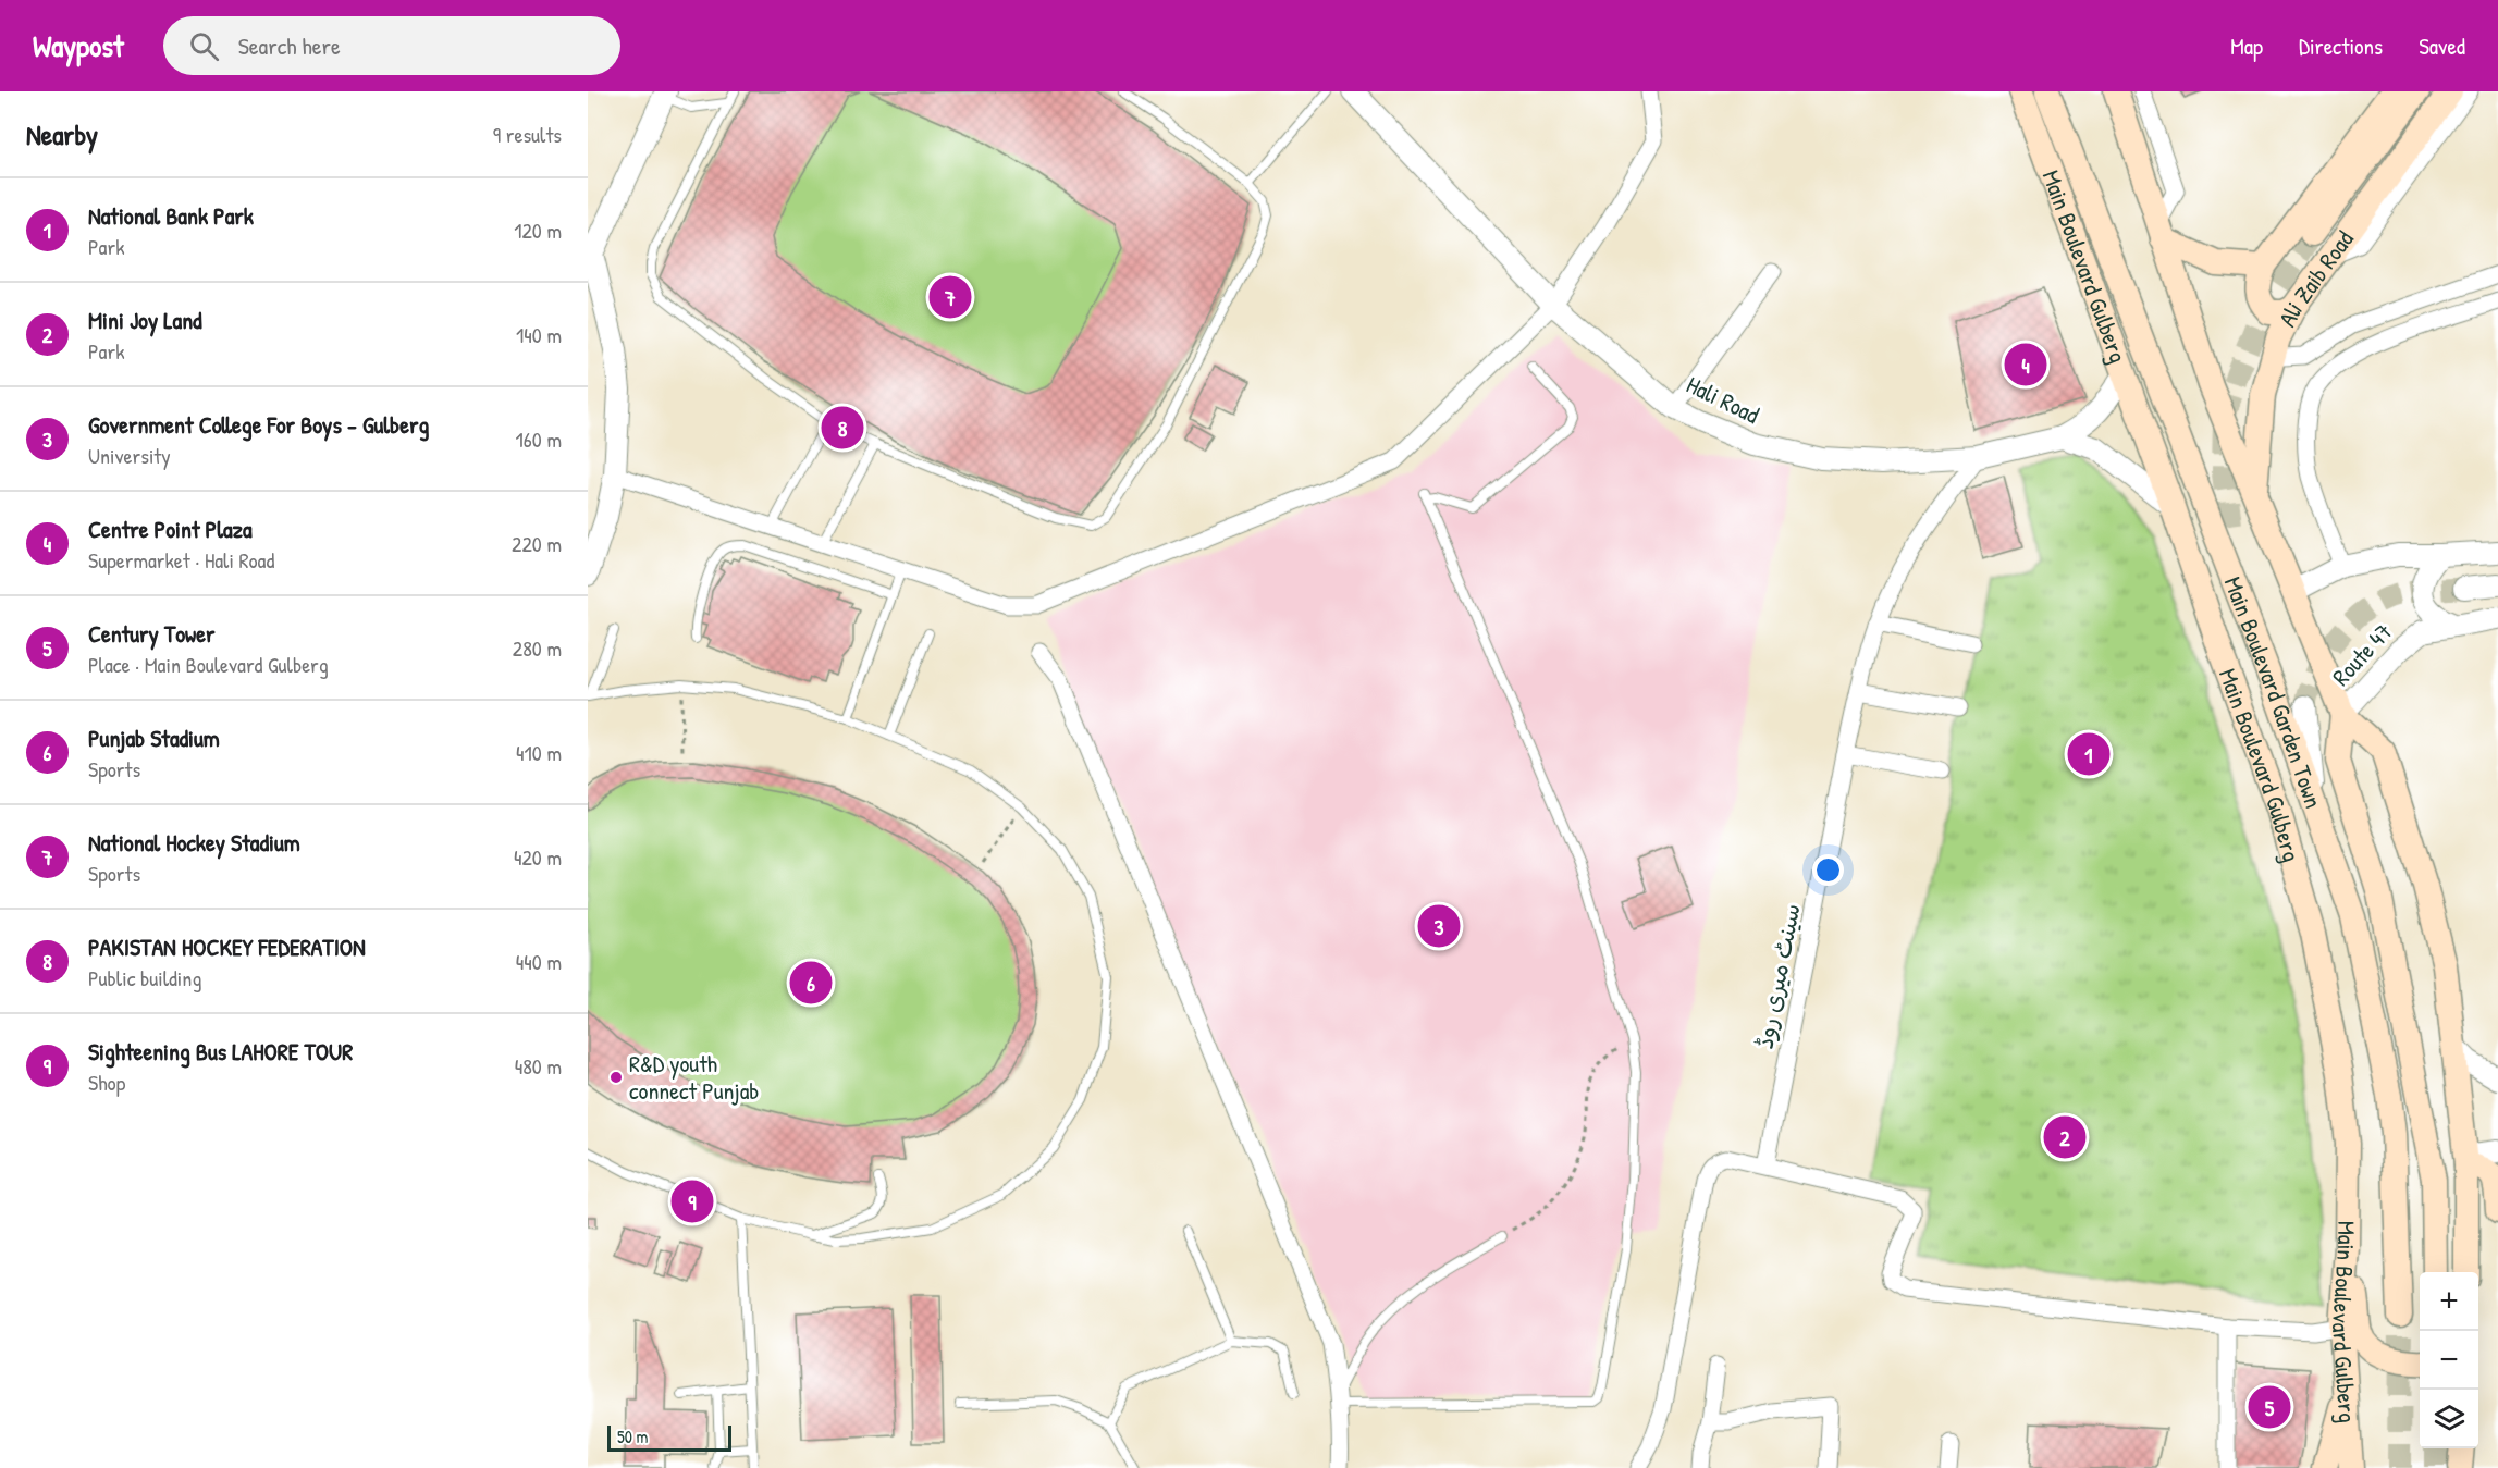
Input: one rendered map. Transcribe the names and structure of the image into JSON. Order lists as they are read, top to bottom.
{
  "streets": {
    "main road": ["Main Boulevard Gulberg", "Ali Zaib Road", "Main Boulevard Garden Town"],
    "street": ["Hali Road", "Route 47", "سینٹ میری روڈ"]
  },
  "crossings": [
    ["Hali Road", "سینٹ میری روڈ"],
    ["Route 47", "Main Boulevard Garden Town"]
  ],
  "places": ["R&D youth connect Punjab"],
  "scale_bar": "50 m",
  "page": {
    "header": "Waypost",
    "search": "Search here",
    "nav": ["Map", "Directions", "Saved"],
    "heading": ["Nearby", "9 results"],
    "list": [
      {
        "mark": "1",
        "name": "National Bank Park",
        "note": "Park",
        "value": "120 m"
      },
      {
        "mark": "2",
        "name": "Mini Joy Land",
        "note": "Park",
        "value": "140 m"
      },
      {
        "mark": "3",
        "name": "Government College For Boys - Gulberg",
        "note": "University",
        "value": "160 m"
      },
      {
        "mark": "4",
        "name": "Centre Point Plaza",
        "note": "Supermarket · Hali Road",
        "value": "220 m"
      },
      {
        "mark": "5",
        "name": "Century Tower",
        "note": "Place · Main Boulevard Gulberg",
        "value": "280 m"
      },
      {
        "mark": "6",
        "name": "Punjab Stadium",
        "note": "Sports",
        "value": "410 m"
      },
      {
        "mark": "7",
        "name": "National Hockey Stadium",
        "note": "Sports",
        "value": "420 m"
      },
      {
        "mark": "8",
        "name": "PAKISTAN HOCKEY FEDERATION",
        "note": "Public building",
        "value": "440 m"
      },
      {
        "mark": "9",
        "name": "Sighteening Bus LAHORE TOUR",
        "note": "Shop",
        "value": "480 m"
      }
    ],
    "pins": [
      "7",
      "4",
      "8",
      "1",
      "3",
      "6",
      "2",
      "9",
      "5"
    ],
    "map_buttons": ["+", "−"],
    "scale": "50 m"
  }
}
